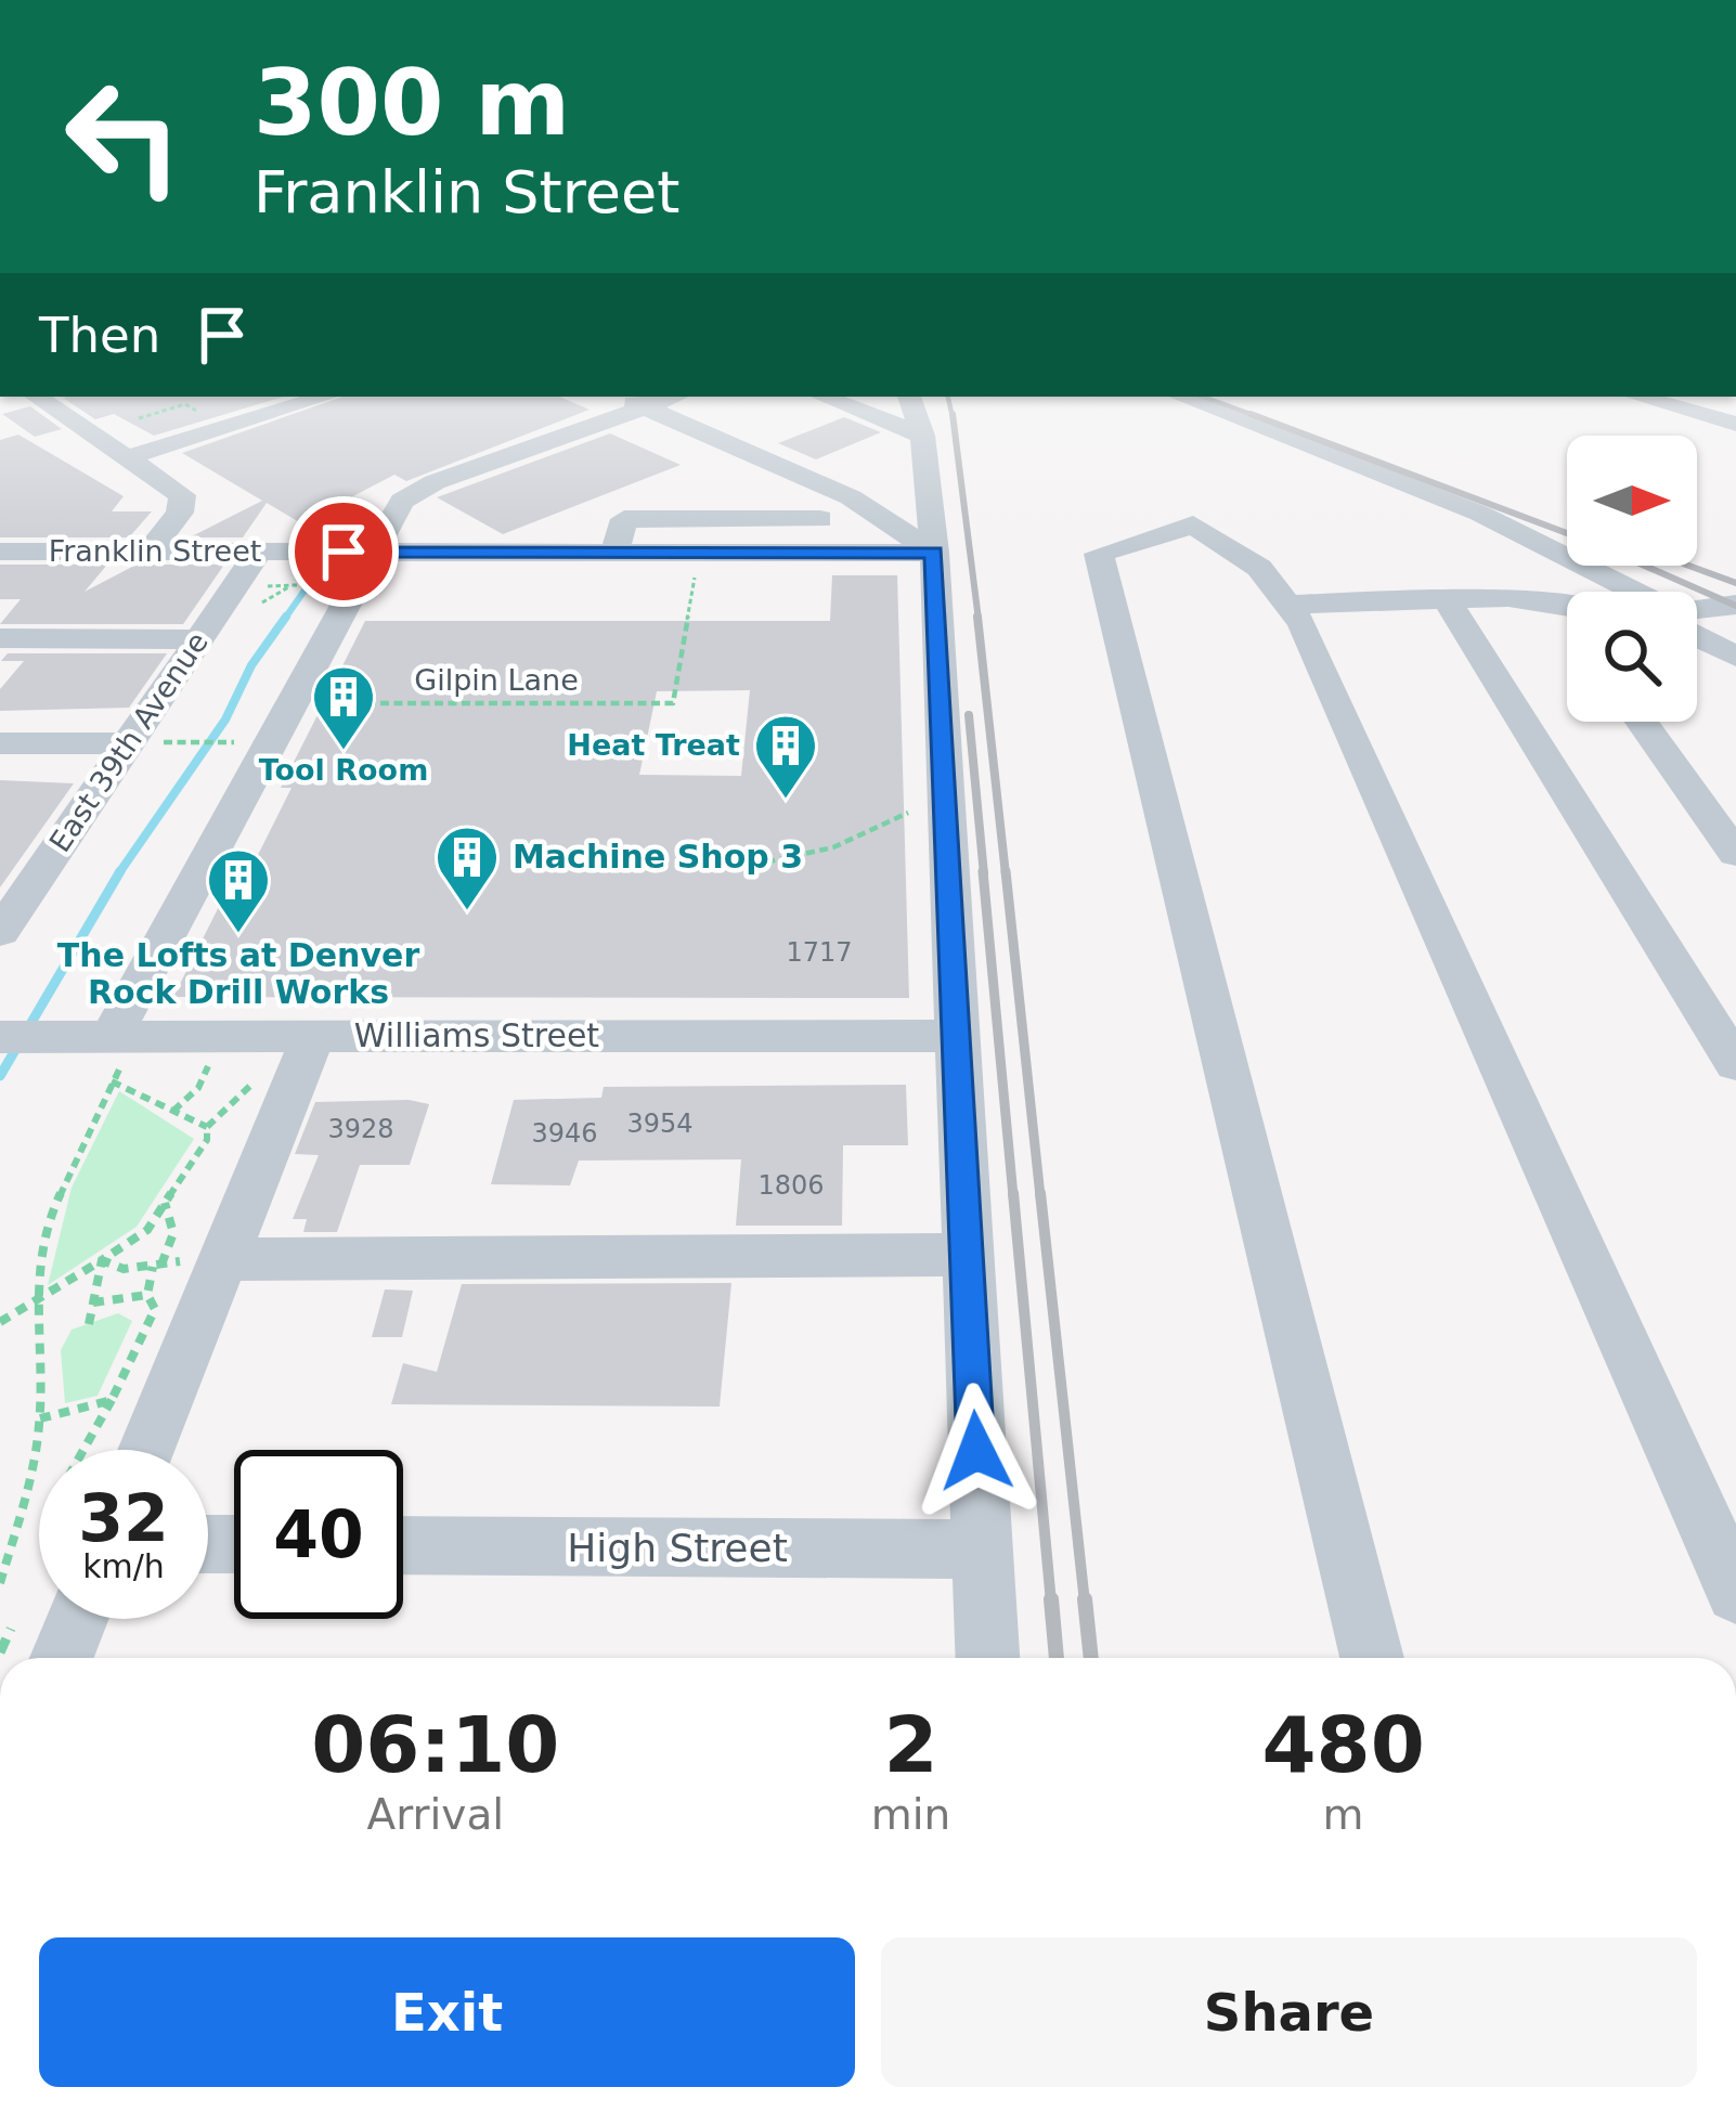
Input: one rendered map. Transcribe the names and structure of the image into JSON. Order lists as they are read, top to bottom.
{
  "streets": {
    "street": [
      "Franklin Street",
      "East 39th Avenue",
      "Williams Street",
      "High Street"
    ],
    "path": ["Gilpin Lane"]
  },
  "crossings": [
    ["Franklin Street", "East 39th Avenue"]
  ],
  "places": {
    "building": [
      "Tool Room",
      "Heat Treat",
      "Machine Shop 3",
      "The Lofts at Denver Rock Drill Works"
    ]
  },
  "house_numbers": [
    "1717",
    "3954",
    "3928",
    "3946",
    "1806"
  ],
  "north": "right",
  "page": {
    "turn": ["300 m", "Franklin Street"],
    "then": "Then",
    "speed": "32 km/h",
    "limit": "40",
    "eta": [
      "06:10",
      "Arrival",
      "2",
      "min",
      "480",
      "m"
    ],
    "buttons": ["Exit", "Share"]
  }
}
